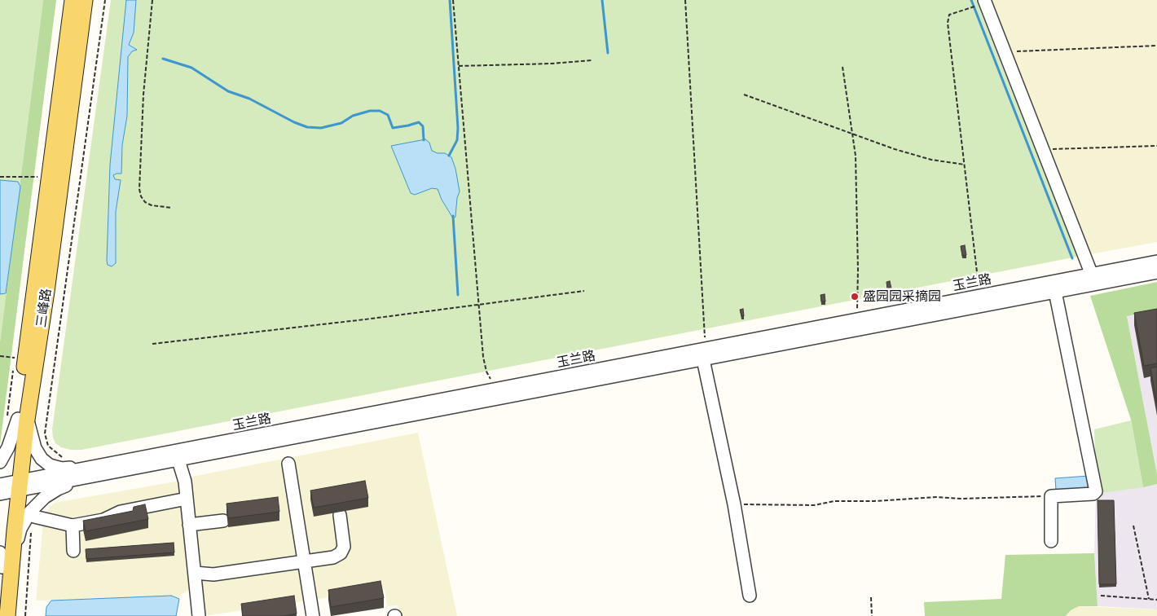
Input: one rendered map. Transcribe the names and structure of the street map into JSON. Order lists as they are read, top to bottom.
{
  "streets": {
    "main road": ["三峰路"],
    "street": ["玉兰路"]
  },
  "crossings": [
    ["玉兰路", "三峰路"]
  ],
  "places": ["盛园园采摘园"]
}
